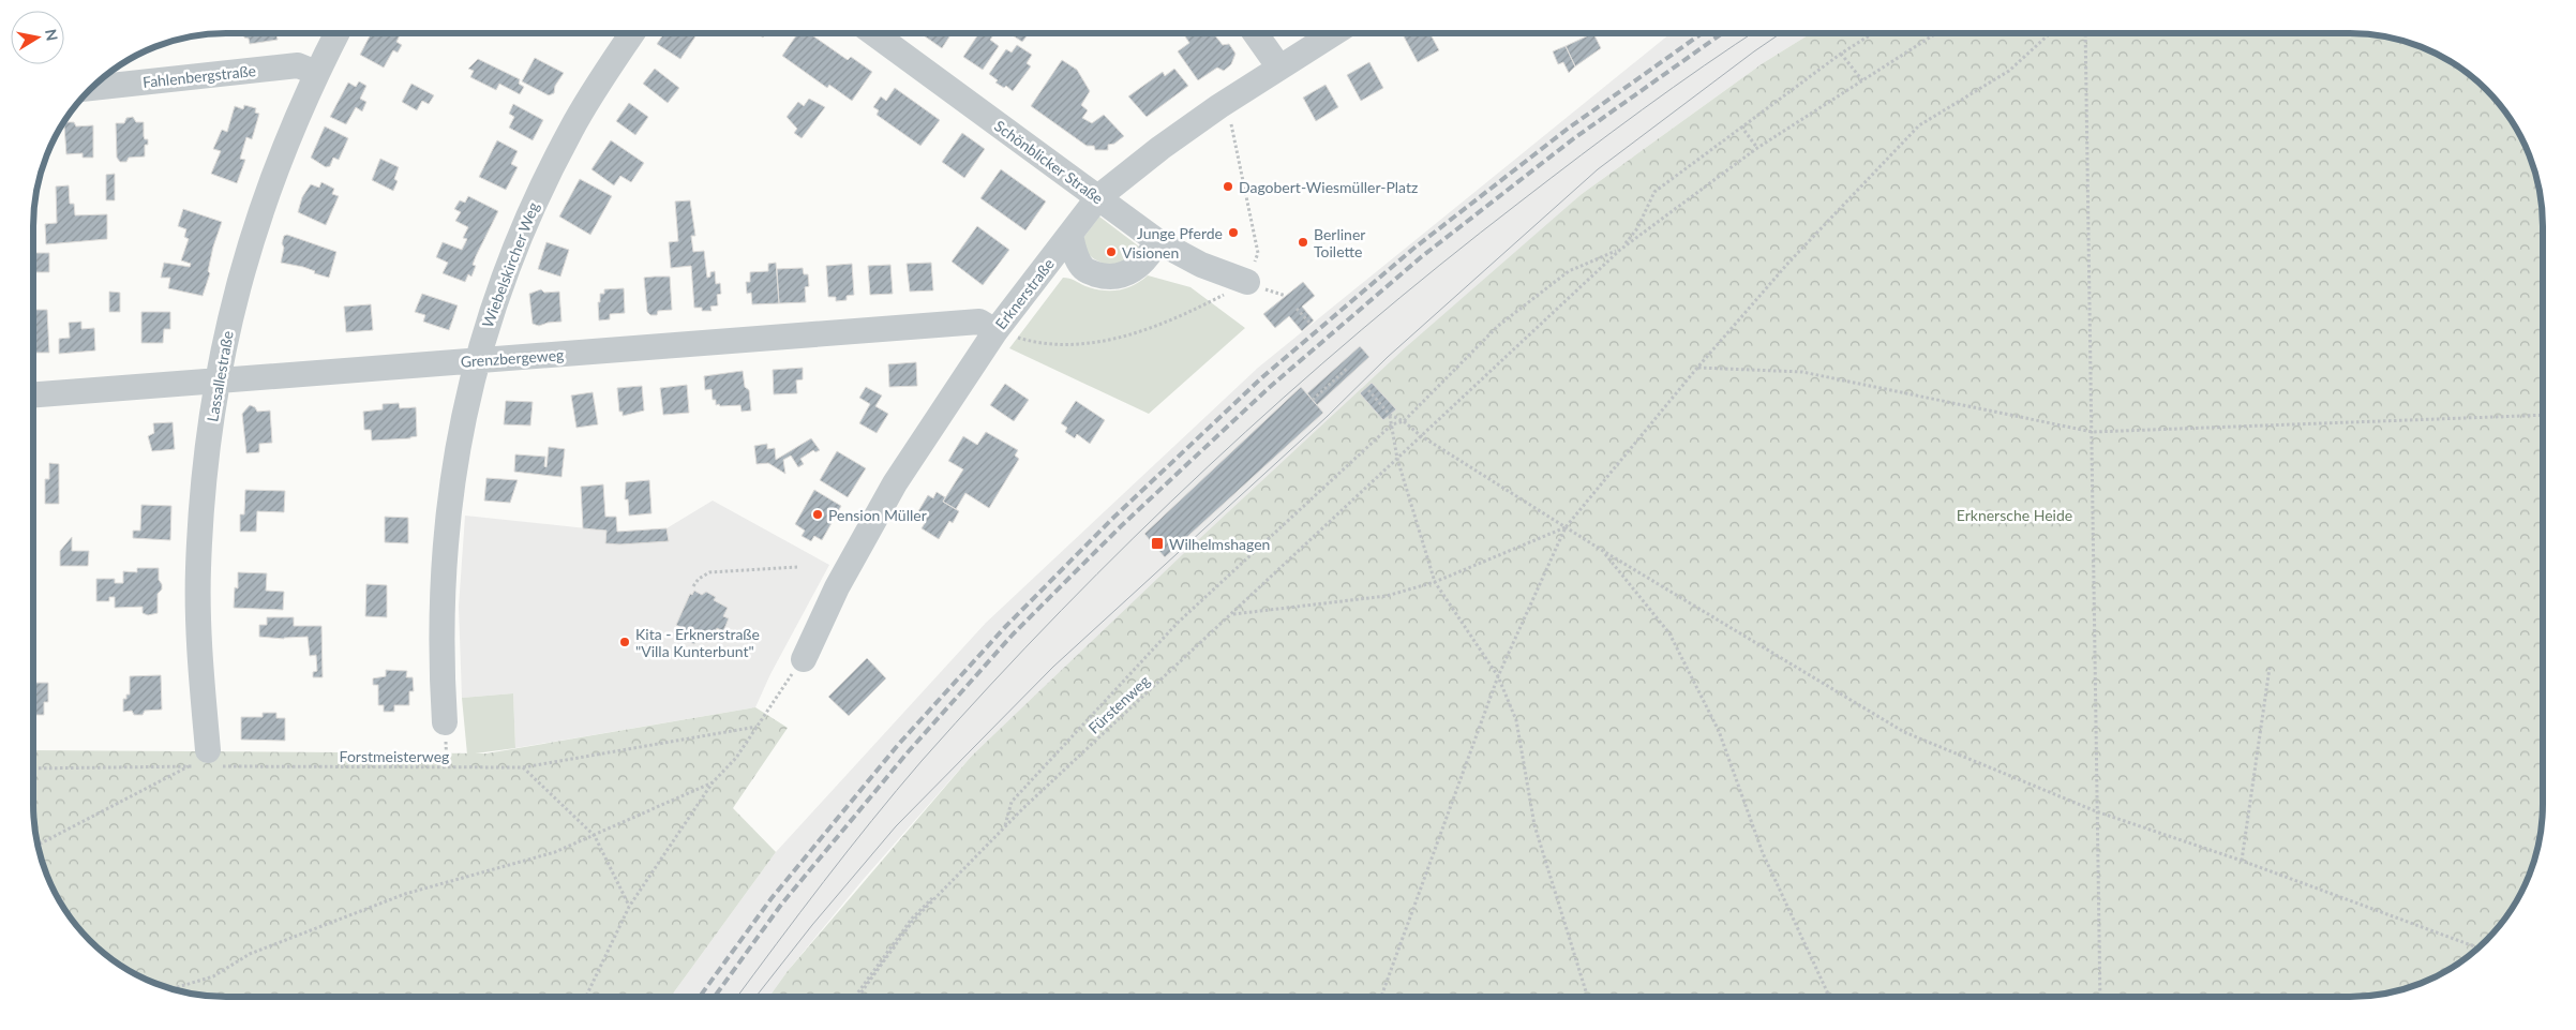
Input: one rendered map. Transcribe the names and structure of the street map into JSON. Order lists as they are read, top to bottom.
{
  "streets": {
    "street": [
      "Fahlenbergstraße",
      "Schönblicker Straße",
      "Wiebelskircher Weg",
      "Erknerstraße",
      "Grenzbergeweg",
      "Lassallestraße"
    ],
    "path": ["Fürstenweg", "Forstmeisterweg"]
  },
  "crossings": [
    ["Fahlenbergstraße", "Lassallestraße"],
    ["Schönblicker Straße", "Erknerstraße"],
    ["Wiebelskircher Weg", "Grenzbergeweg"],
    ["Erknerstraße", "Grenzbergeweg"],
    ["Grenzbergeweg", "Lassallestraße"],
    ["Lassallestraße", "Forstmeisterweg"]
  ],
  "parks": ["Erknersche Heide"],
  "places": {
    "other": [
      "Dagobert-Wiesmüller-Platz",
      "Junge Pferde",
      "Berliner Toilette",
      "Visionen",
      "Pension Müller",
      "Kita - Erknerstraße \"Villa Kunterbunt\""
    ],
    "transit": ["Wilhelmshagen"]
  },
  "north": "right"
}
